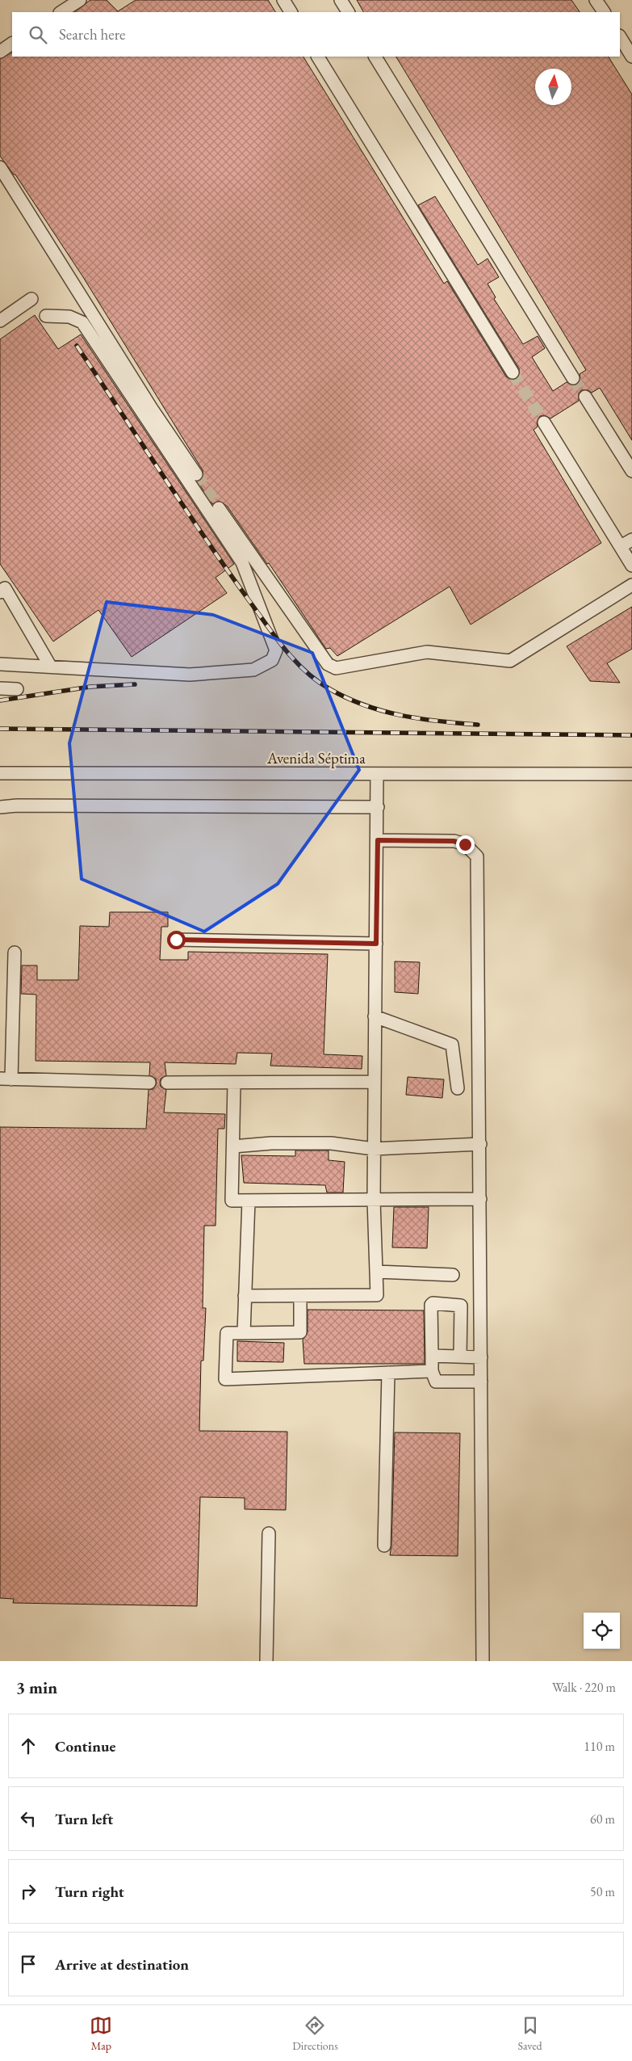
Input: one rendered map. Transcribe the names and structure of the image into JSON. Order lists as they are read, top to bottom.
{
  "streets": {
    "street": ["Avenida Séptima"]
  },
  "north": "top",
  "page": {
    "search": "Search here",
    "heading": ["3 min", "Walk · 220 m"],
    "list": [
      ["Continue", "110 m"],
      ["Turn left", "60 m"],
      ["Turn right", "50 m"],
      "Arrive at destination"
    ],
    "nav": ["Map", "Directions", "Saved"]
  }
}
